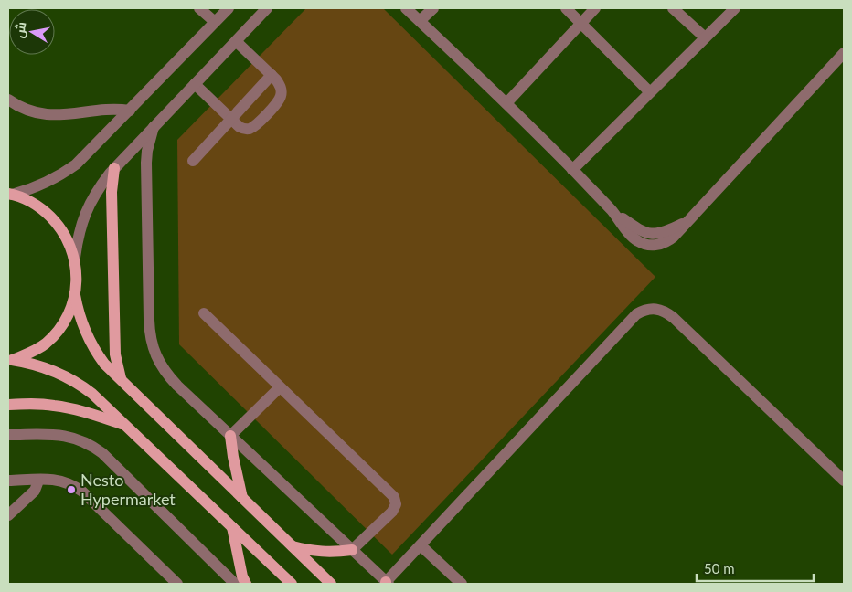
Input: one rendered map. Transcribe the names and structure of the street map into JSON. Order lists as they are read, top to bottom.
{
  "places": ["Nesto Hypermarket"],
  "scale_bar": "50 m",
  "north": "left"
}
